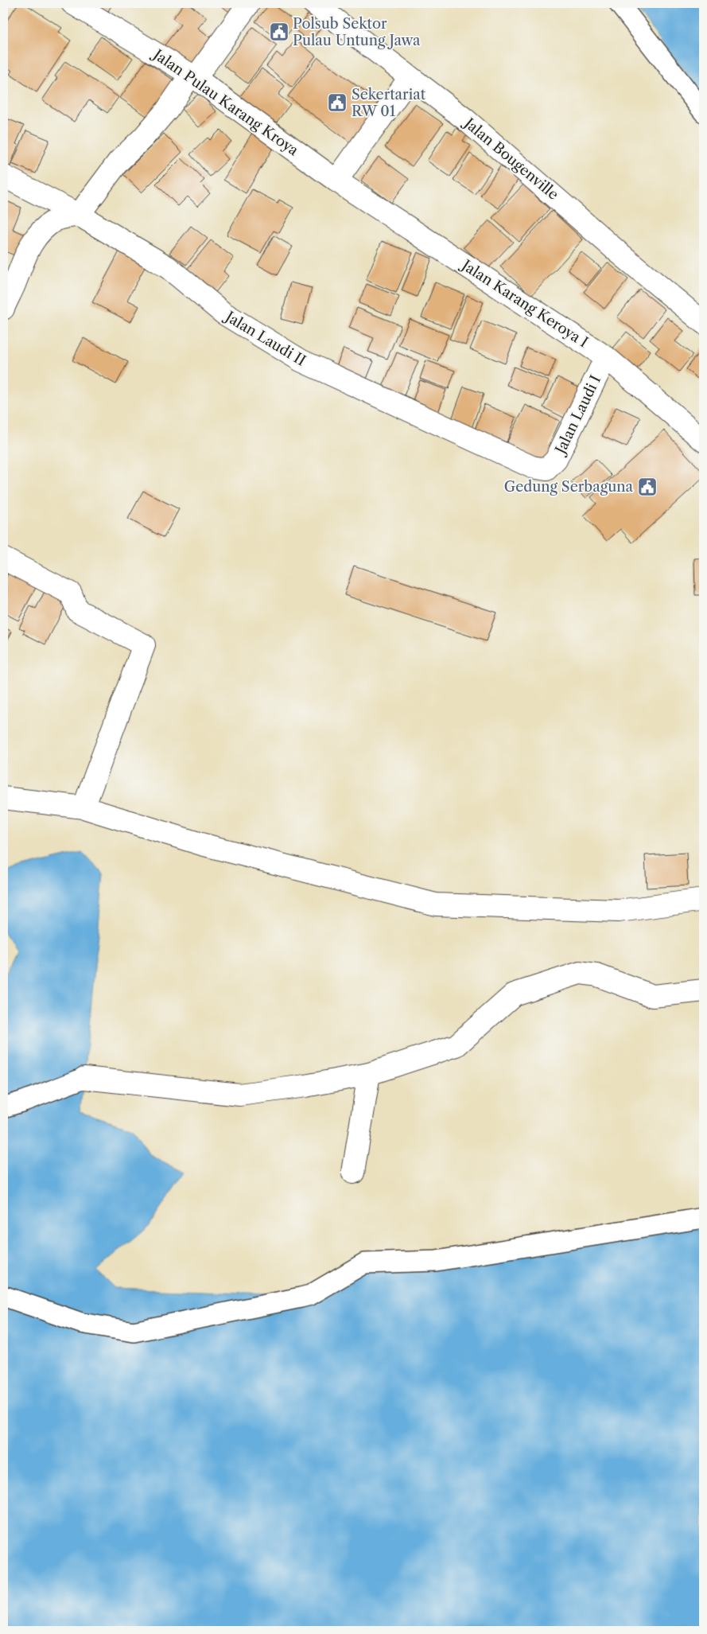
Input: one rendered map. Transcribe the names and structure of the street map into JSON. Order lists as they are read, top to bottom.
{
  "streets": {
    "street": [
      "Jalan Pulau Karang Kroya",
      "Jalan Bougenville",
      "Jalan Karang Keroya I",
      "Jalan Laudi II",
      "Jalan Laudi I"
    ]
  },
  "crossings": [
    ["Jalan Pulau Karang Kroya", "Jalan Karang Keroya I"],
    ["Jalan Karang Keroya I", "Jalan Laudi I"],
    ["Jalan Laudi II", "Jalan Laudi I"]
  ],
  "places": {
    "public building": ["Polsub Sektor Pulau Untung Jawa", "Sekertariat RW 01", "Gedung Serbaguna"]
  }
}
